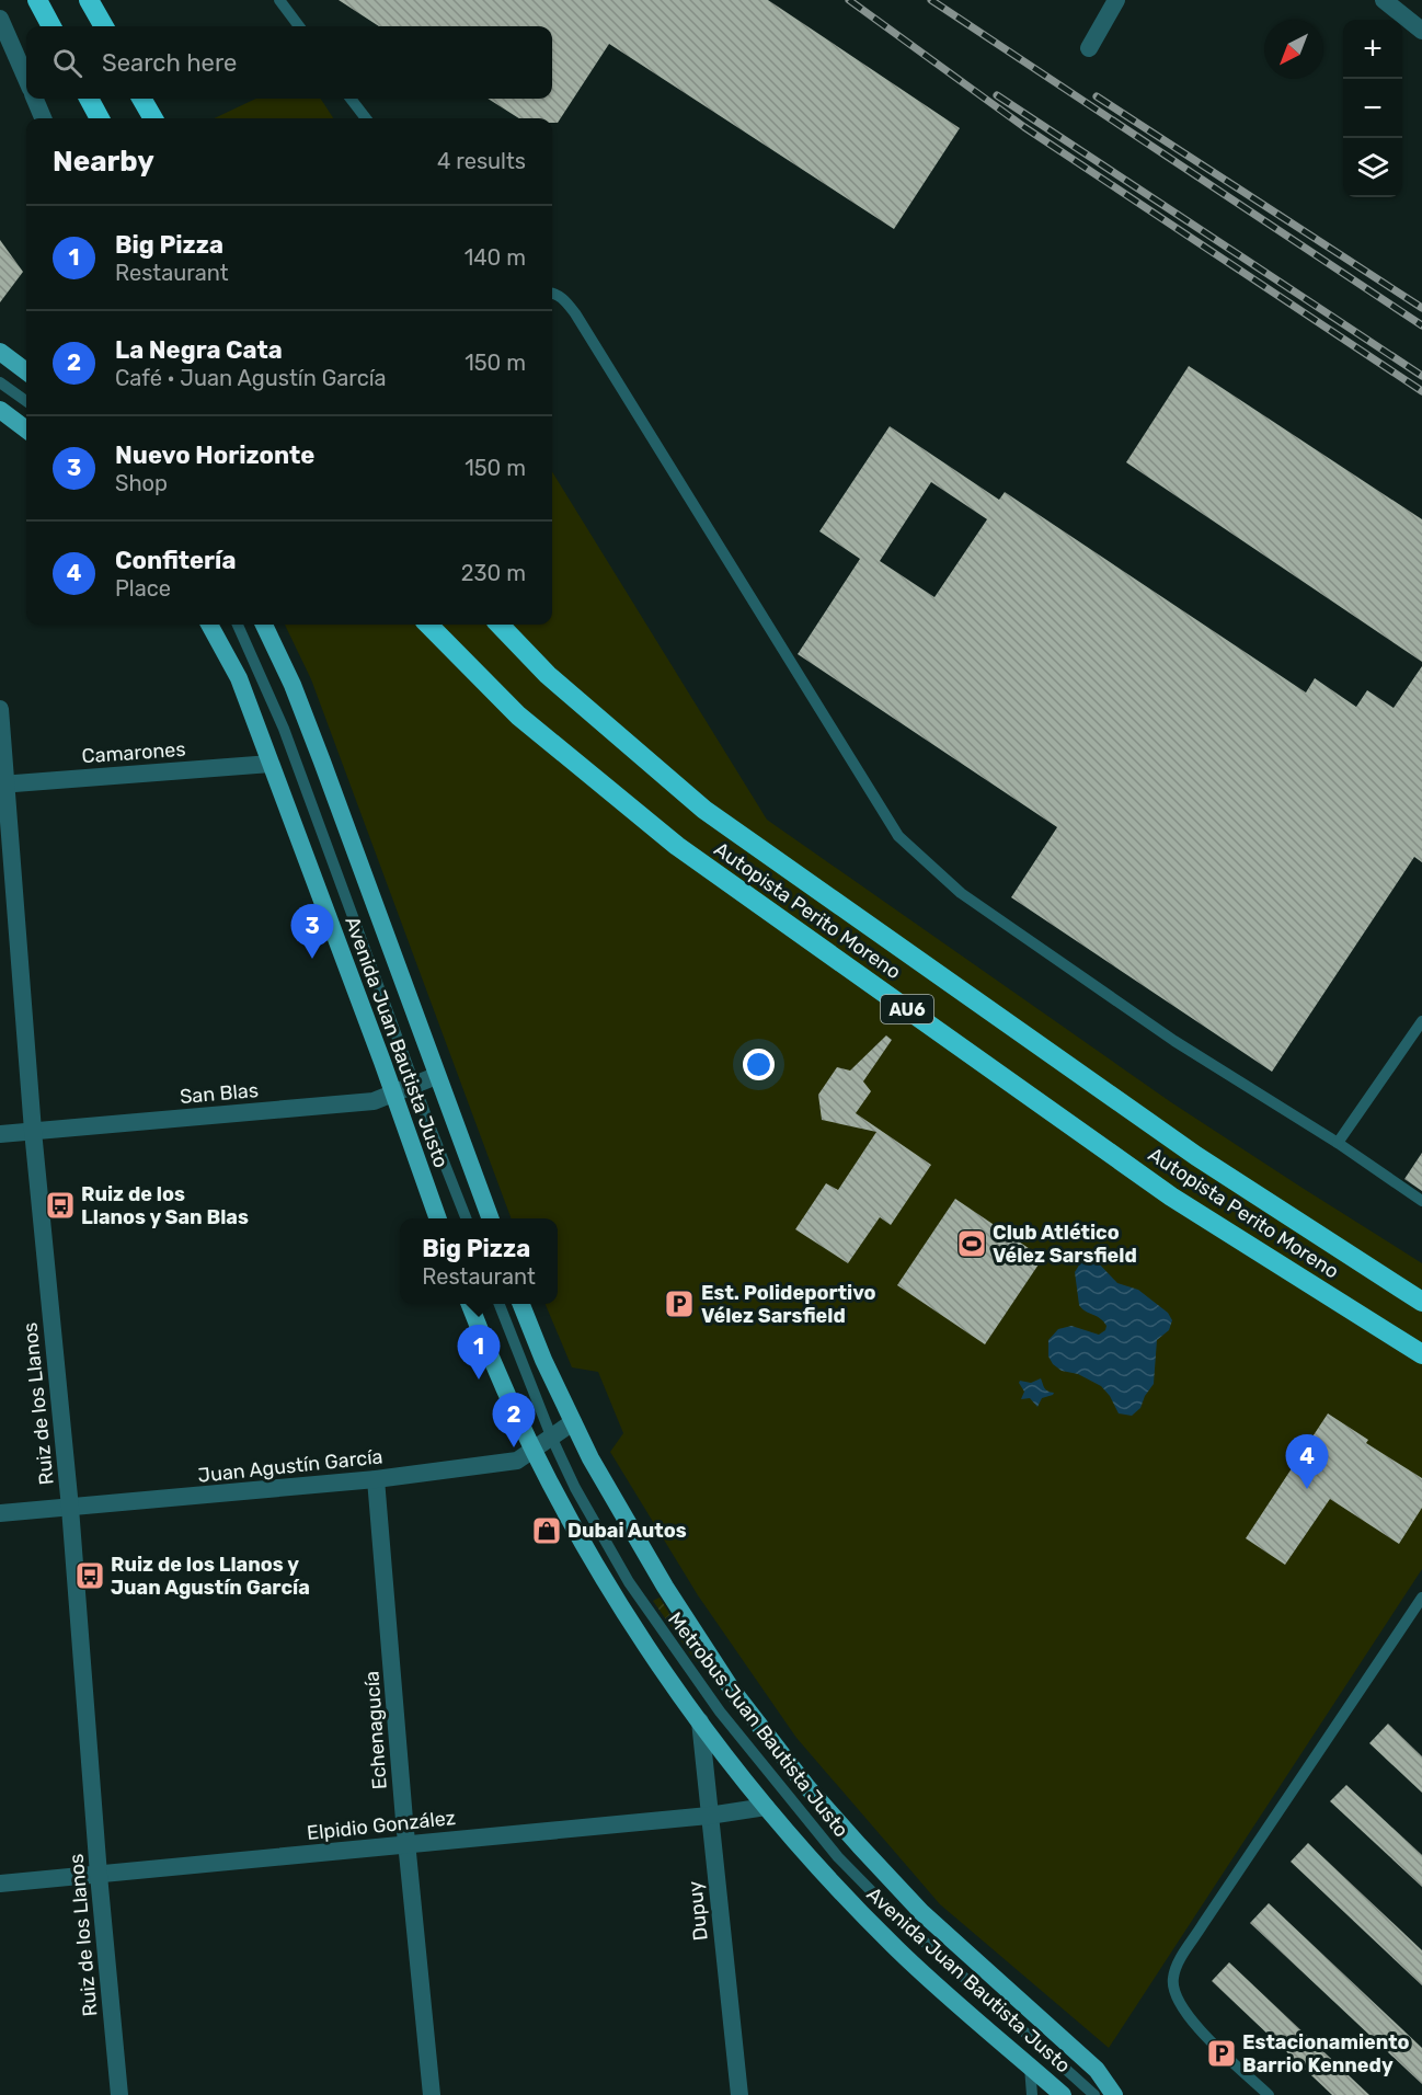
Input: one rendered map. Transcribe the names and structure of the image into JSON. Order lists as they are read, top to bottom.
{
  "streets": {
    "highway": ["Autopista Perito Moreno", "AU6"],
    "main road": ["Avenida Juan Bautista Justo"],
    "street": [
      "Camarones",
      "San Blas",
      "Ruiz de los Llanos",
      "Juan Agustín García",
      "Echenagucía",
      "Elpidio González",
      "Dupuy"
    ],
    "lane": ["Metrobus Juan Bautista Justo"]
  },
  "crossings": [
    ["Camarones", "Avenida Juan Bautista Justo"],
    ["Camarones", "Ruiz de los Llanos"],
    ["Avenida Juan Bautista Justo", "San Blas"],
    ["Avenida Juan Bautista Justo", "Juan Agustín García"],
    ["Avenida Juan Bautista Justo", "Elpidio González"],
    ["Avenida Juan Bautista Justo", "Dupuy"],
    ["San Blas", "Ruiz de los Llanos"],
    ["Ruiz de los Llanos", "Juan Agustín García"],
    ["Ruiz de los Llanos", "Elpidio González"],
    ["Juan Agustín García", "Metrobus Juan Bautista Justo"],
    ["Juan Agustín García", "Echenagucía"],
    ["Echenagucía", "Elpidio González"],
    ["Elpidio González", "Dupuy"]
  ],
  "places": {
    "bus stop": ["Ruiz de los Llanos y San Blas", "Ruiz de los Llanos y Juan Agustín García"],
    "sports": ["Club Atlético Vélez Sarsfield"],
    "parking": ["Est. Polideportivo Vélez Sarsfield", "Estacionamiento Barrio Kennedy"],
    "shop": ["Dubai Autos"]
  },
  "north": "bottom left",
  "page": {
    "map_buttons": ["+", "−"],
    "search": "Search here",
    "heading": ["Nearby", "4 results"],
    "list": [
      {
        "mark": "1",
        "name": "Big Pizza",
        "note": "Restaurant",
        "value": "140 m"
      },
      {
        "mark": "2",
        "name": "La Negra Cata",
        "note": "Café · Juan Agustín García",
        "value": "150 m"
      },
      {
        "mark": "3",
        "name": "Nuevo Horizonte",
        "note": "Shop",
        "value": "150 m"
      },
      {
        "mark": "4",
        "name": "Confitería",
        "note": "Place",
        "value": "230 m"
      }
    ],
    "pins": [
      "3",
      "1",
      "2",
      "4"
    ],
    "popup": ["Big Pizza", "Restaurant"]
  }
}
